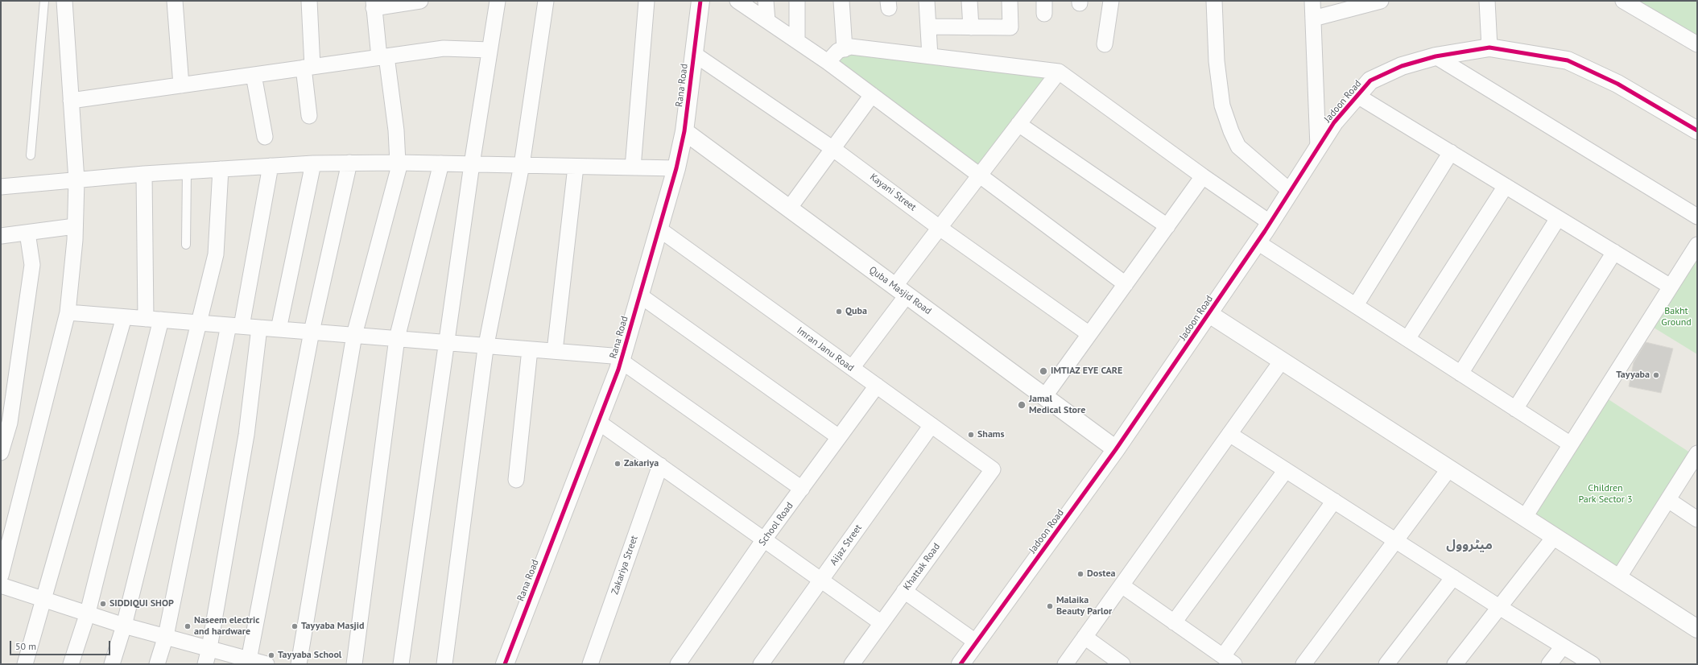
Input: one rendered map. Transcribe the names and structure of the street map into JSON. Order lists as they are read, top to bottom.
{
  "streets": {
    "street": [
      "Rana Road",
      "Jadoon Road",
      "Kayani Street",
      "Quba Masjid Road",
      "Imran Janu Road",
      "School Road",
      "Aijaz Street",
      "Zakariya Street",
      "Khattak Road"
    ]
  },
  "crossings": [
    ["Rana Road", "Kayani Street"],
    ["Rana Road", "Quba Masjid Road"],
    ["Rana Road", "Imran Janu Road"],
    ["Jadoon Road", "Quba Masjid Road"],
    ["Imran Janu Road", "School Road"],
    ["Imran Janu Road", "Aijaz Street"],
    ["Imran Janu Road", "Khattak Road"]
  ],
  "districts": ["میٹروول"],
  "parks": ["Bakht Ground", "Children Park Sector 3"],
  "places": [
    "Quba",
    "IMTIAZ EYE CARE",
    "Tayyaba",
    "Jamal Medical Store",
    "Shams",
    "Zakariya",
    "Dostea",
    "SIDDIQUI SHOP",
    "Malaika Beauty Parlor",
    "Naseem electric and hardware",
    "Tayyaba Masjid",
    "Tayyaba School"
  ],
  "scale_bar": "50 m"
}
